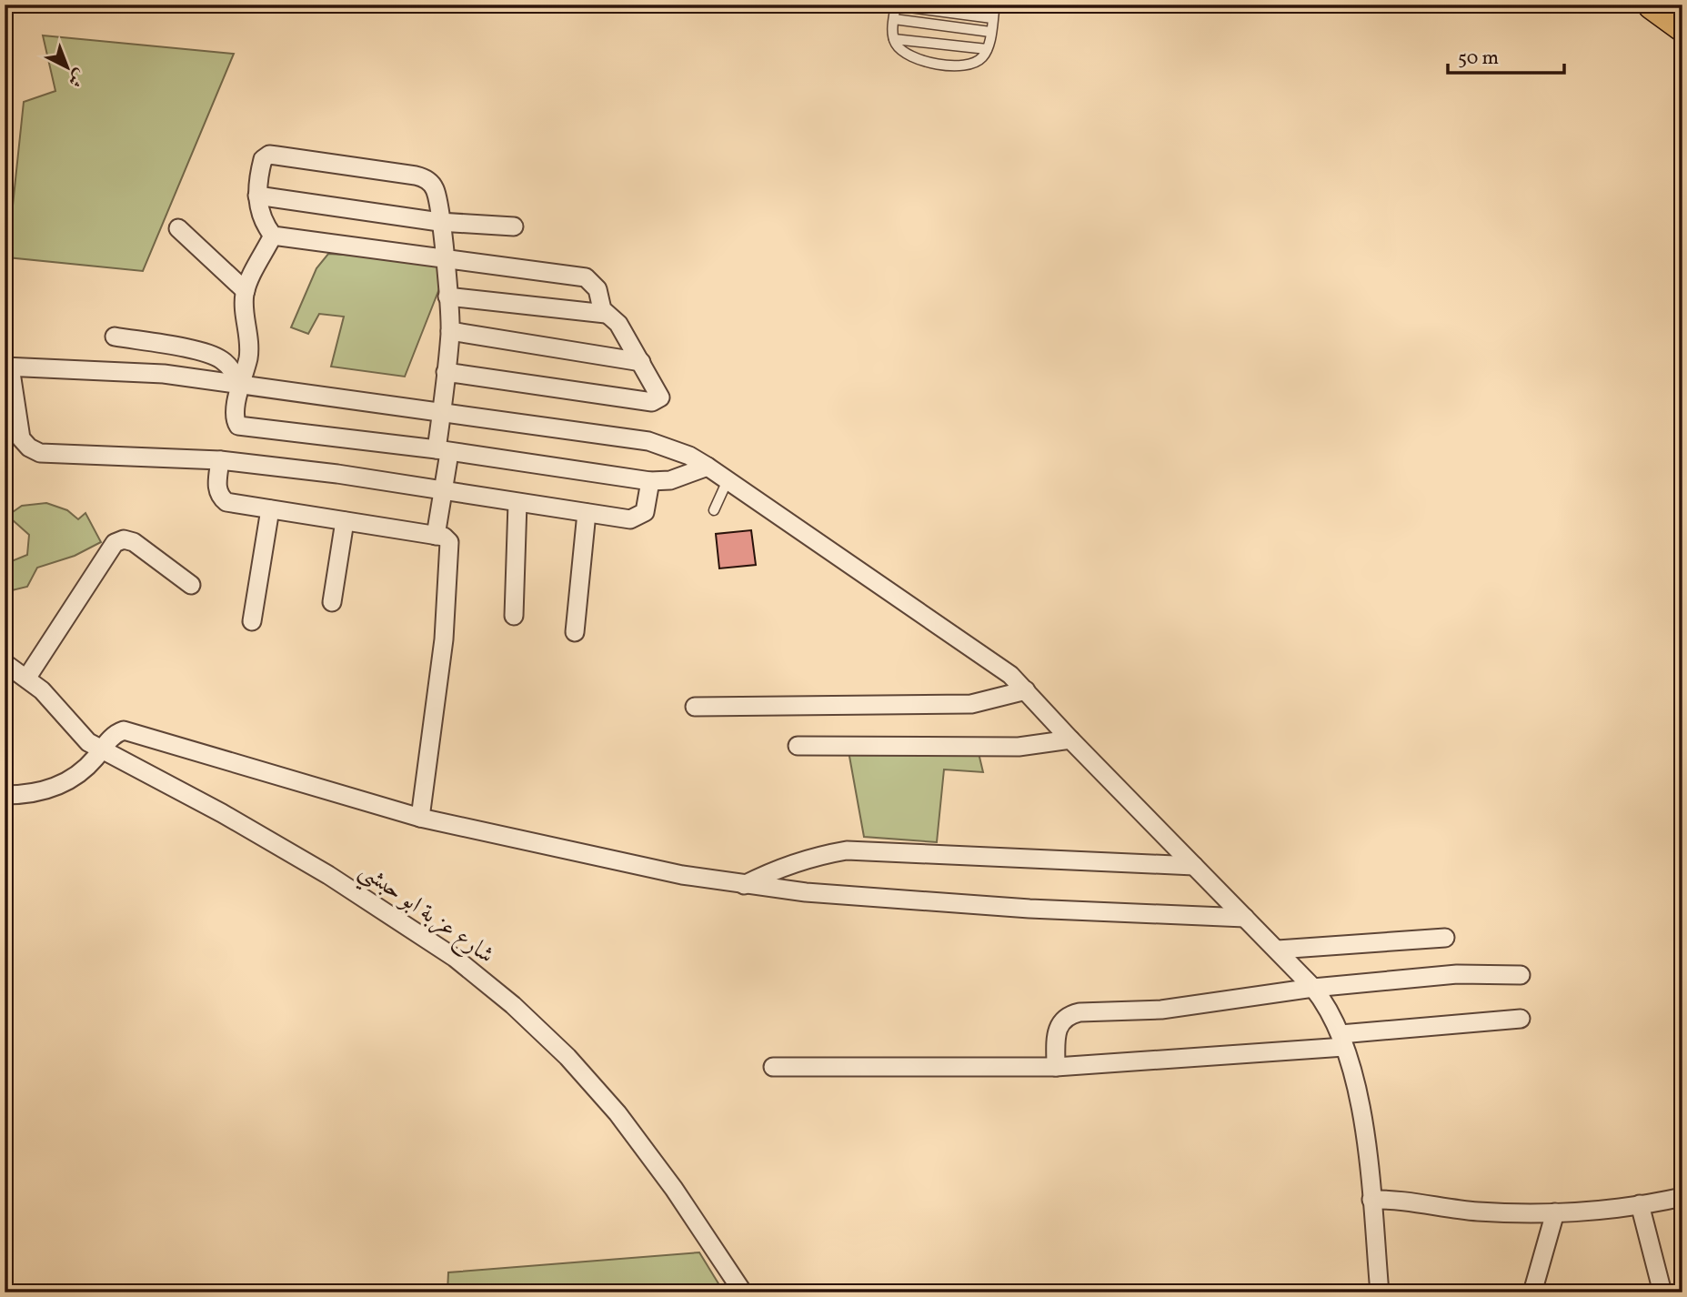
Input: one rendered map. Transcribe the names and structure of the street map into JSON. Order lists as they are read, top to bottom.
{
  "streets": {
    "street": ["شارع عزبة ابو حبشي"]
  },
  "scale_bar": "50 m",
  "north": "bottom right"
}
